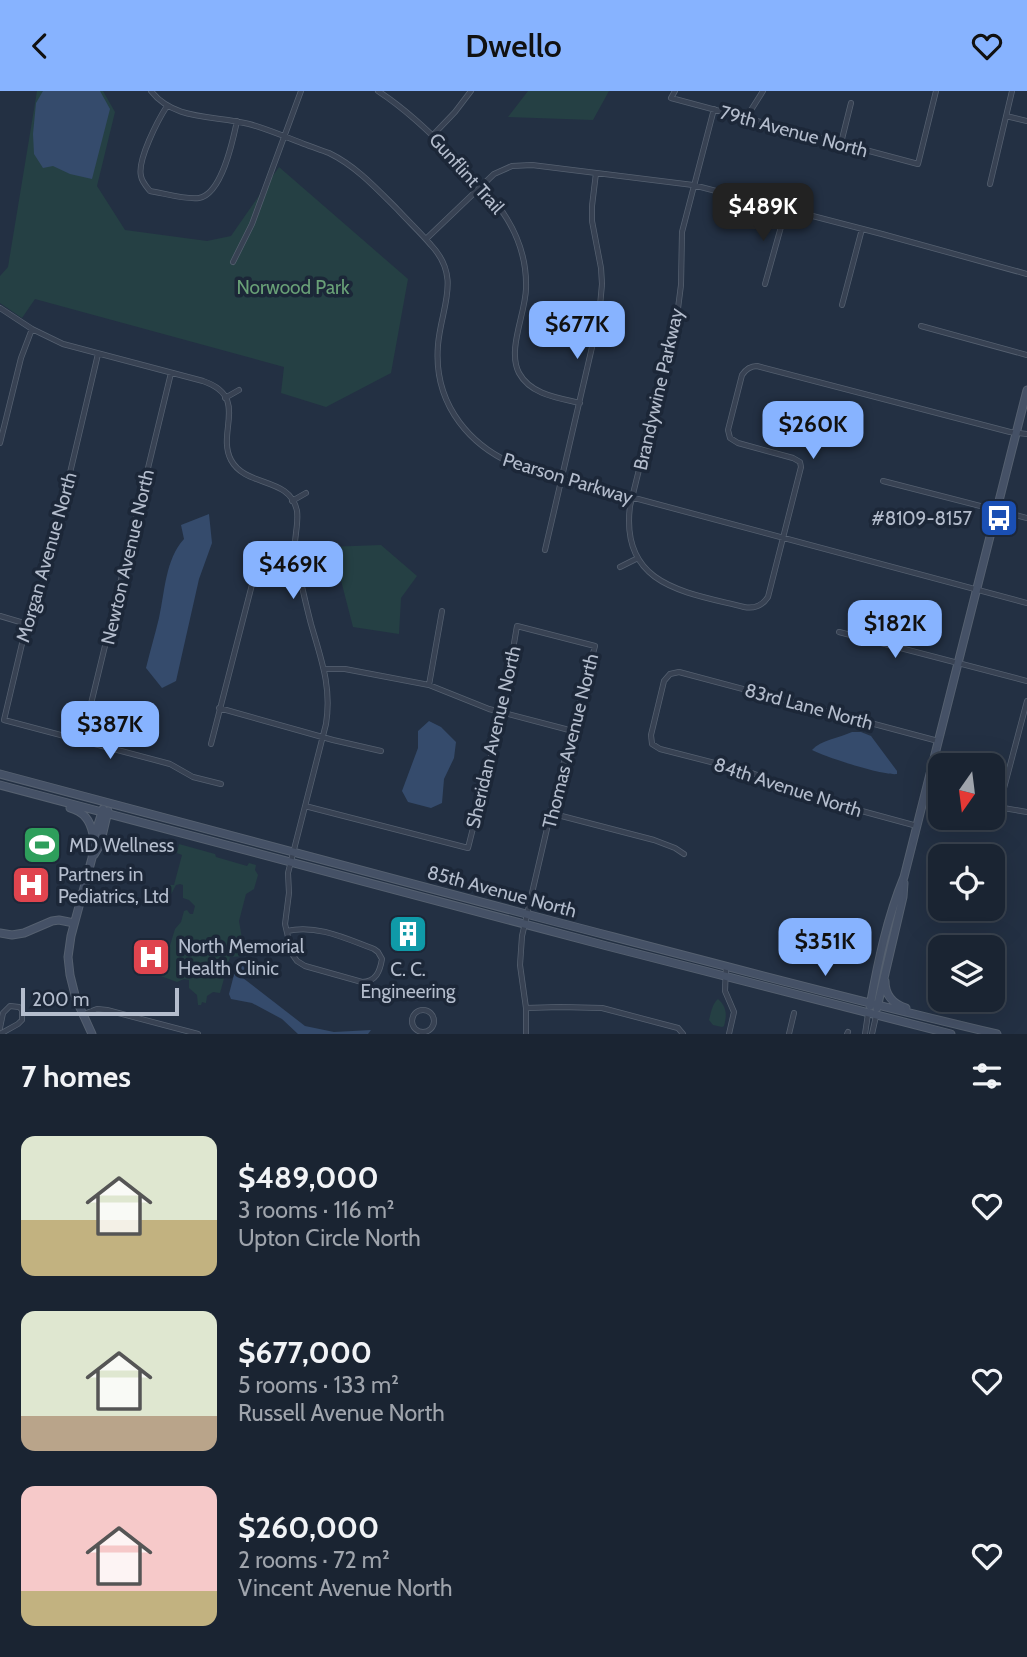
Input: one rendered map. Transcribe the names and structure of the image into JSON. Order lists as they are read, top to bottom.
{
  "streets": {
    "main road": ["85th Avenue North"],
    "street": [
      "79th Avenue North",
      "Gunflint Trail",
      "Brandywine Parkway",
      "Pearson Parkway",
      "Morgan Avenue North",
      "Newton Avenue North",
      "83rd Lane North",
      "Sheridan Avenue North",
      "Thomas Avenue North",
      "84th Avenue North"
    ]
  },
  "crossings": [
    ["79th Avenue North", "Brandywine Parkway"],
    ["Brandywine Parkway", "Pearson Parkway"],
    ["Morgan Avenue North", "Newton Avenue North"],
    ["83rd Lane North", "84th Avenue North"],
    ["Sheridan Avenue North", "Thomas Avenue North"],
    ["Thomas Avenue North", "85th Avenue North"]
  ],
  "parks": ["Norwood Park"],
  "places": {
    "bus stop": ["#8109-8157"],
    "sports": ["MD Wellness"],
    "hospital": ["Partners in Pediatrics, Ltd", "North Memorial Health Clinic"],
    "building": ["C. C. Engineering"]
  },
  "scale_bar": "200 m",
  "north": "bottom",
  "page": {
    "header": "Dwello",
    "price": [
      "$489K",
      "$677K",
      "$260K",
      "$469K",
      "$182K",
      "$387K",
      "$351K"
    ],
    "scale": "200 m",
    "heading": "7 homes",
    "list": [
      {
        "name": "$489,000",
        "note": "3 rooms · 116 m² · Upton Circle North"
      },
      {
        "name": "$677,000",
        "note": "5 rooms · 133 m² · Russell Avenue North"
      },
      {
        "name": "$260,000",
        "note": "2 rooms · 72 m² · Vincent Avenue North"
      }
    ]
  }
}
